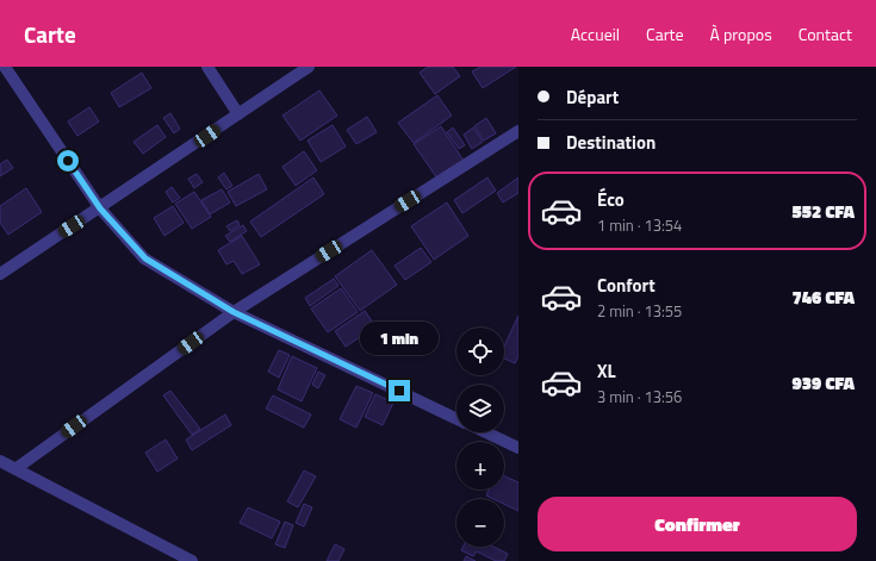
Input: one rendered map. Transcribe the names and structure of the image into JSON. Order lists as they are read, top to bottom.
{
  "page": {
    "header": "Carte",
    "nav": [
      "Accueil",
      "Carte",
      "À propos",
      "Contact"
    ],
    "banner": ["Départ", "Destination"],
    "list": [
      {
        "name": "Éco",
        "note": "1 min · 13:54",
        "value": "552 CFA"
      },
      {
        "name": "Confort",
        "note": "2 min · 13:55",
        "value": "746 CFA"
      },
      {
        "name": "XL",
        "note": "3 min · 13:56",
        "value": "939 CFA"
      }
    ],
    "bubble": "1 min",
    "map_buttons": ["+", "−"],
    "buttons": "Confirmer"
  }
}
